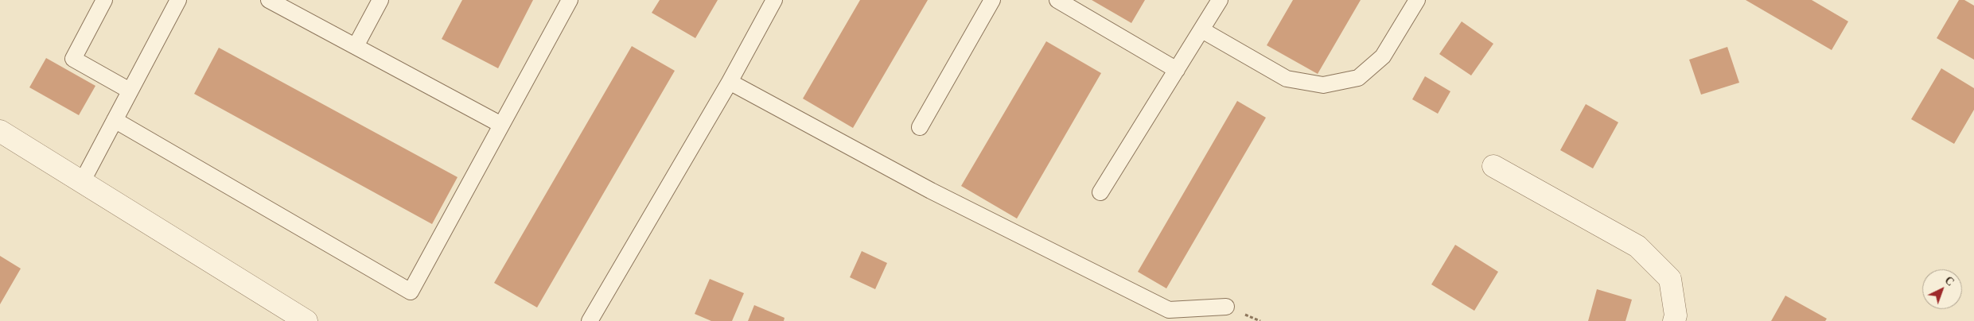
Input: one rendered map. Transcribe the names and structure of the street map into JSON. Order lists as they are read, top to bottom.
{
  "north": "top right"
}
